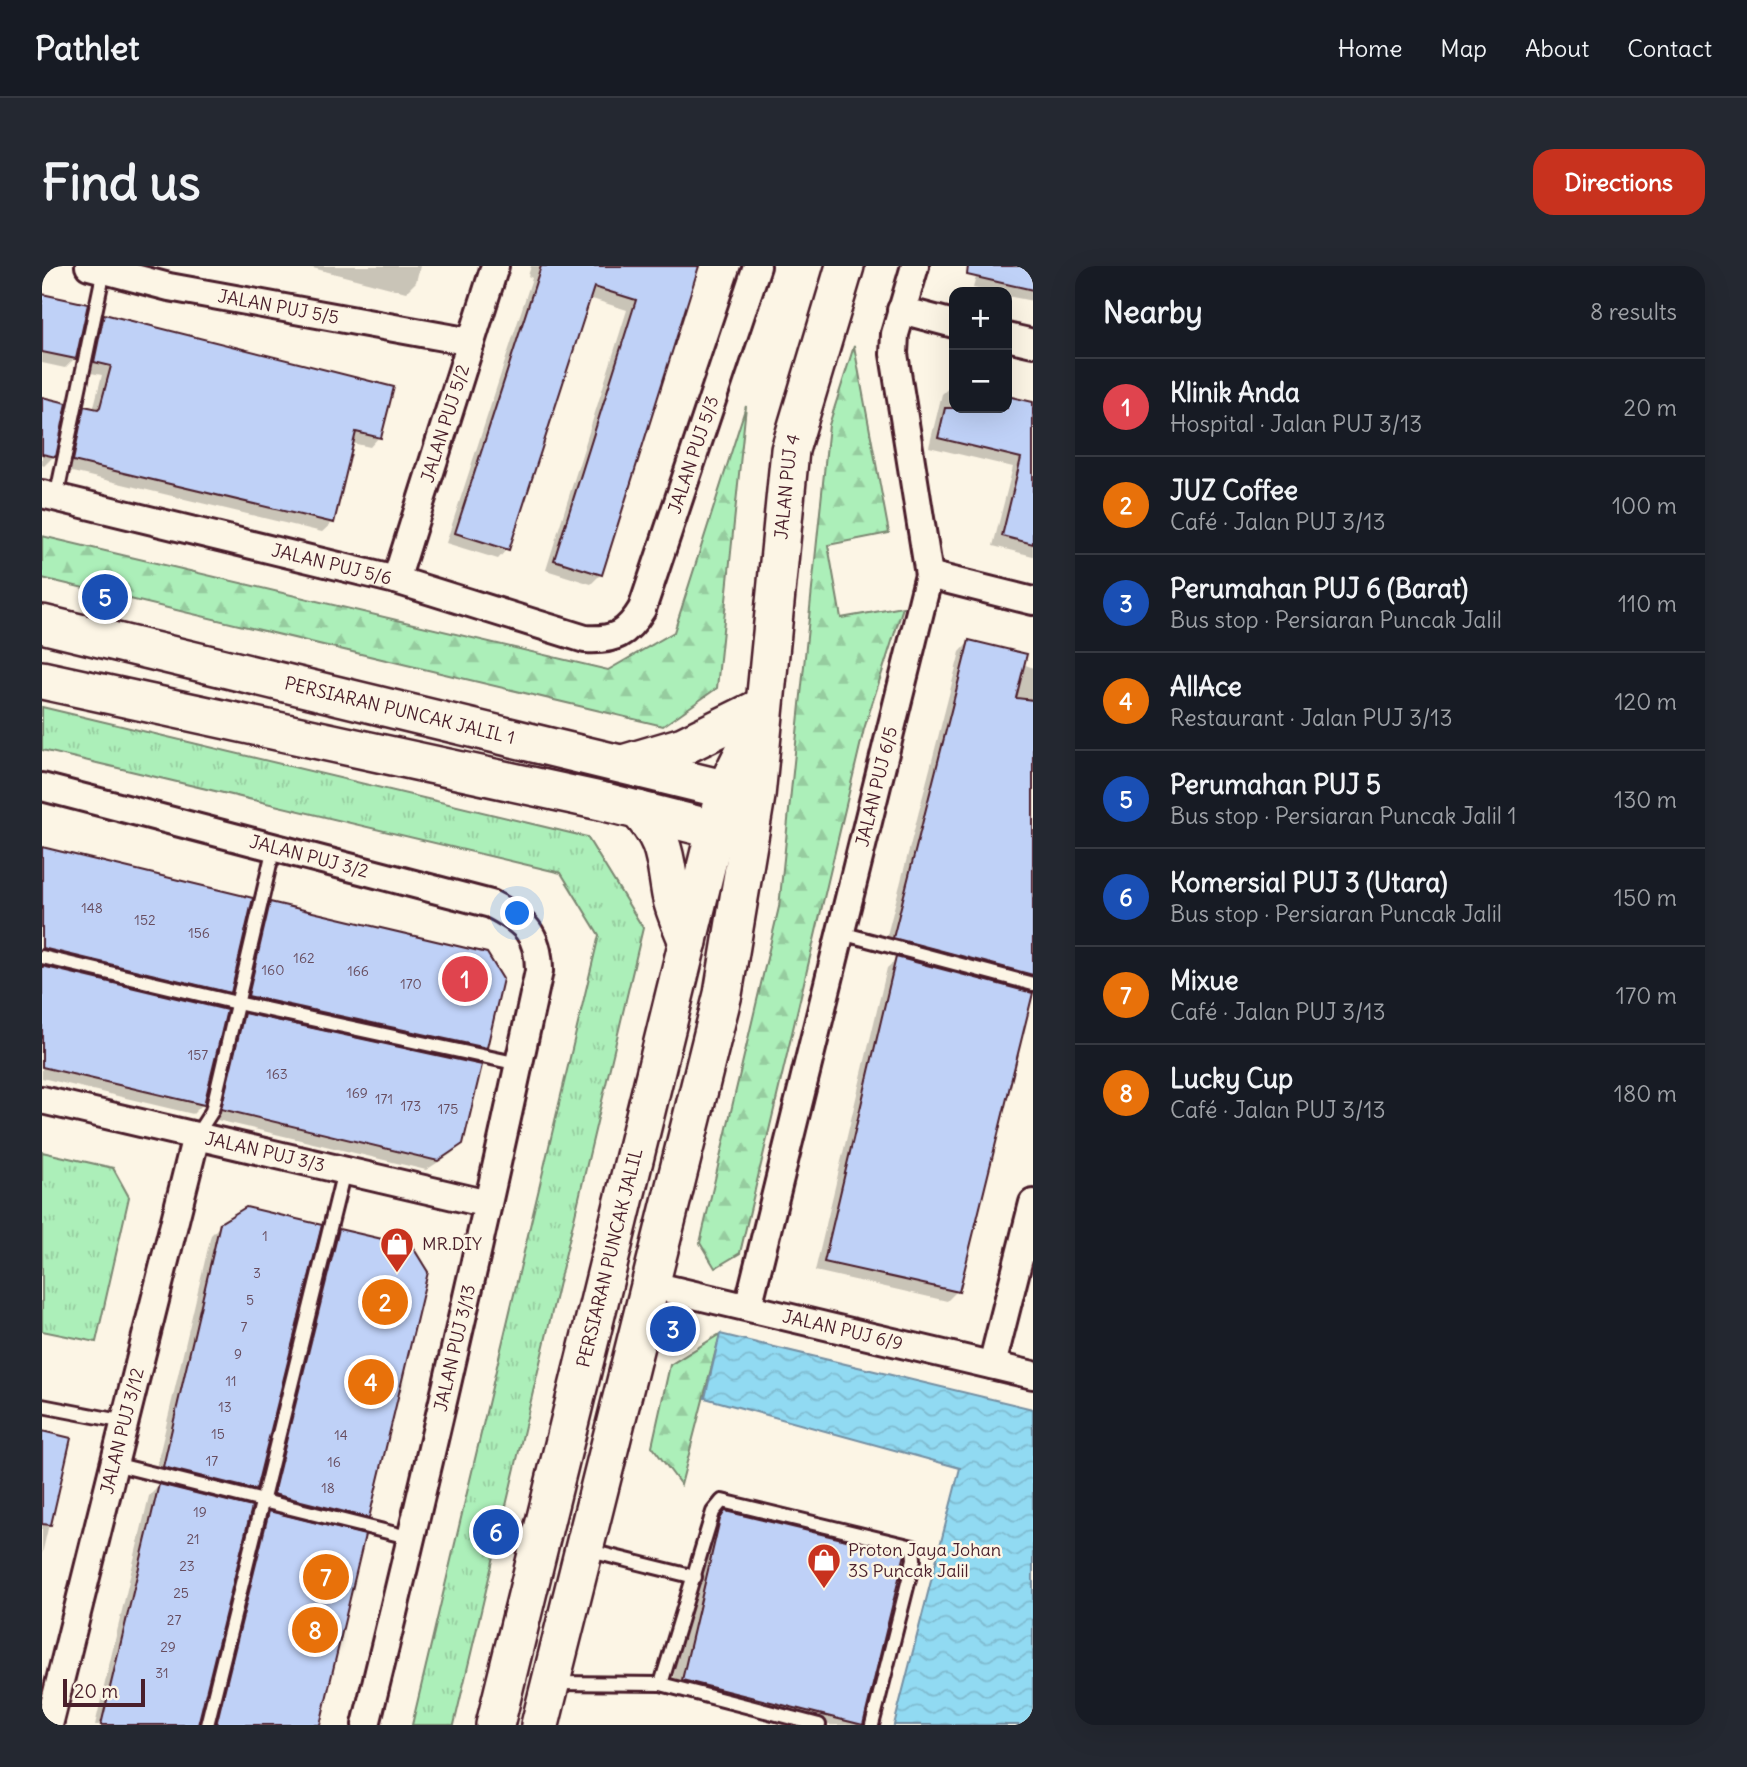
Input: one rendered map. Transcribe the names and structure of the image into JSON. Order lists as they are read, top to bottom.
{
  "streets": {
    "main road": ["JALAN PUJ 4", "PERSIARAN PUNCAK JALIL 1", "PERSIARAN PUNCAK JALIL"],
    "street": [
      "JALAN PUJ 5/5",
      "JALAN PUJ 5/2",
      "JALAN PUJ 5/3",
      "JALAN PUJ 5/6",
      "JALAN PUJ 6/5",
      "JALAN PUJ 3/2",
      "JALAN PUJ 3/3",
      "JALAN PUJ 6/9",
      "JALAN PUJ 3/13",
      "JALAN PUJ 3/12"
    ]
  },
  "crossings": [
    ["JALAN PUJ 5/5", "JALAN PUJ 5/2"],
    ["JALAN PUJ 5/2", "JALAN PUJ 5/6"],
    ["JALAN PUJ 5/3", "JALAN PUJ 5/6"],
    ["JALAN PUJ 4", "PERSIARAN PUNCAK JALIL 1"],
    ["JALAN PUJ 4", "PERSIARAN PUNCAK JALIL"],
    ["PERSIARAN PUNCAK JALIL 1", "PERSIARAN PUNCAK JALIL"],
    ["JALAN PUJ 6/5", "JALAN PUJ 6/9"],
    ["JALAN PUJ 3/2", "JALAN PUJ 3/13"],
    ["JALAN PUJ 3/3", "JALAN PUJ 3/13"],
    ["JALAN PUJ 3/3", "JALAN PUJ 3/12"],
    ["PERSIARAN PUNCAK JALIL", "JALAN PUJ 6/9"]
  ],
  "places": {
    "shop": ["MR.DIY", "Proton Jaya Johan 3S Puncak Jalil"]
  },
  "house_numbers": [
    "148",
    "152",
    "156",
    "162",
    "160",
    "166",
    "170",
    "157",
    "163",
    "169",
    "171",
    "173",
    "175",
    "1",
    "3",
    "5",
    "7",
    "9",
    "11",
    "13",
    "15",
    "14",
    "17",
    "16",
    "18",
    "19",
    "21",
    "23",
    "25",
    "27",
    "29",
    "31"
  ],
  "scale_bar": "20 m",
  "page": {
    "header": "Pathlet",
    "nav": [
      "Home",
      "Map",
      "About",
      "Contact"
    ],
    "buttons": "Directions",
    "title": "Find us",
    "heading": ["Nearby", "8 results"],
    "map_buttons": ["+", "−"],
    "list": [
      {
        "mark": "1",
        "name": "Klinik Anda",
        "note": "Hospital · Jalan PUJ 3/13",
        "value": "20 m"
      },
      {
        "mark": "2",
        "name": "JUZ Coffee",
        "note": "Café · Jalan PUJ 3/13",
        "value": "100 m"
      },
      {
        "mark": "3",
        "name": "Perumahan PUJ 6 (Barat)",
        "note": "Bus stop · Persiaran Puncak Jalil",
        "value": "110 m"
      },
      {
        "mark": "4",
        "name": "AllAce",
        "note": "Restaurant · Jalan PUJ 3/13",
        "value": "120 m"
      },
      {
        "mark": "5",
        "name": "Perumahan PUJ 5",
        "note": "Bus stop · Persiaran Puncak Jalil 1",
        "value": "130 m"
      },
      {
        "mark": "6",
        "name": "Komersial PUJ 3 (Utara)",
        "note": "Bus stop · Persiaran Puncak Jalil",
        "value": "150 m"
      },
      {
        "mark": "7",
        "name": "Mixue",
        "note": "Café · Jalan PUJ 3/13",
        "value": "170 m"
      },
      {
        "mark": "8",
        "name": "Lucky Cup",
        "note": "Café · Jalan PUJ 3/13",
        "value": "180 m"
      }
    ],
    "pins": [
      "5",
      "1",
      "2",
      "3",
      "4",
      "6",
      "7",
      "8"
    ],
    "scale": "20 m"
  }
}
